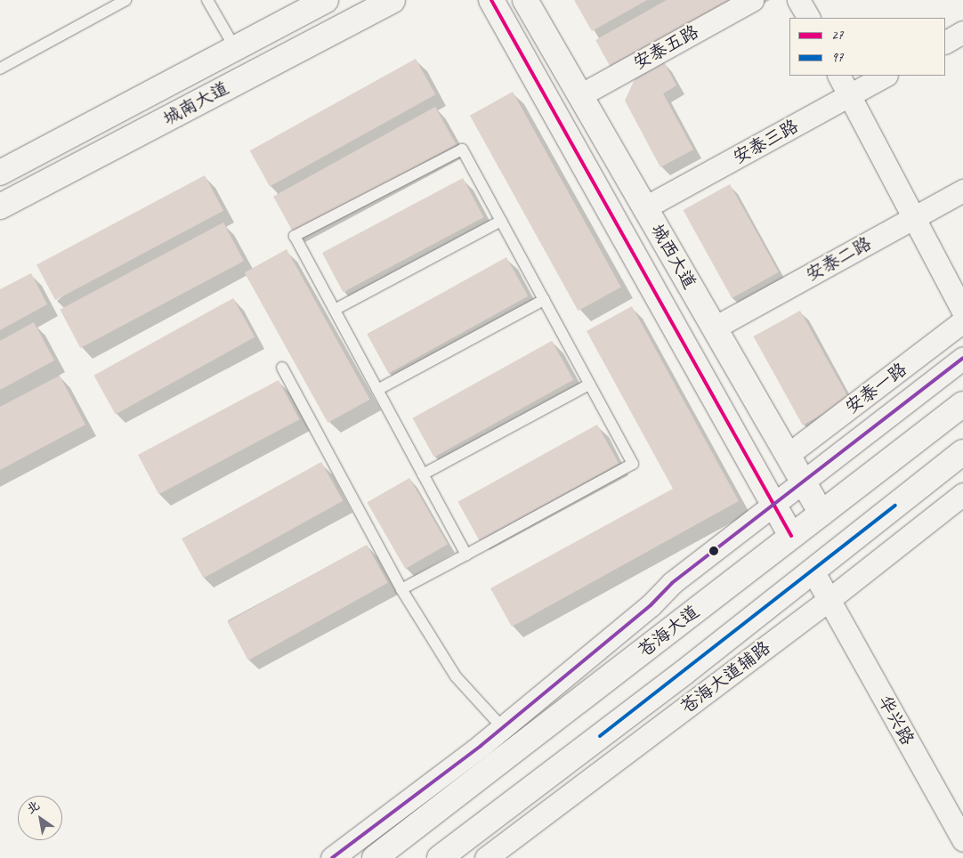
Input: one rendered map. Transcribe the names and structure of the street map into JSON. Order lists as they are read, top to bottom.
{
  "streets": {
    "main road": ["城南大道", "城西大道", "苍海大道"],
    "street": [
      "安泰五路",
      "安泰三路",
      "安泰二路",
      "安泰一路",
      "苍海大道辅路",
      "华兴路"
    ]
  },
  "crossings": [
    ["安泰五路", "城西大道"],
    ["安泰三路", "城西大道"],
    ["城西大道", "安泰二路"],
    ["城西大道", "安泰一路"],
    ["城西大道", "苍海大道"],
    ["苍海大道辅路", "华兴路"]
  ],
  "lines": ["transit line 27", "transit line 97"],
  "legend": ["27", "97"],
  "north": "top left"
}
